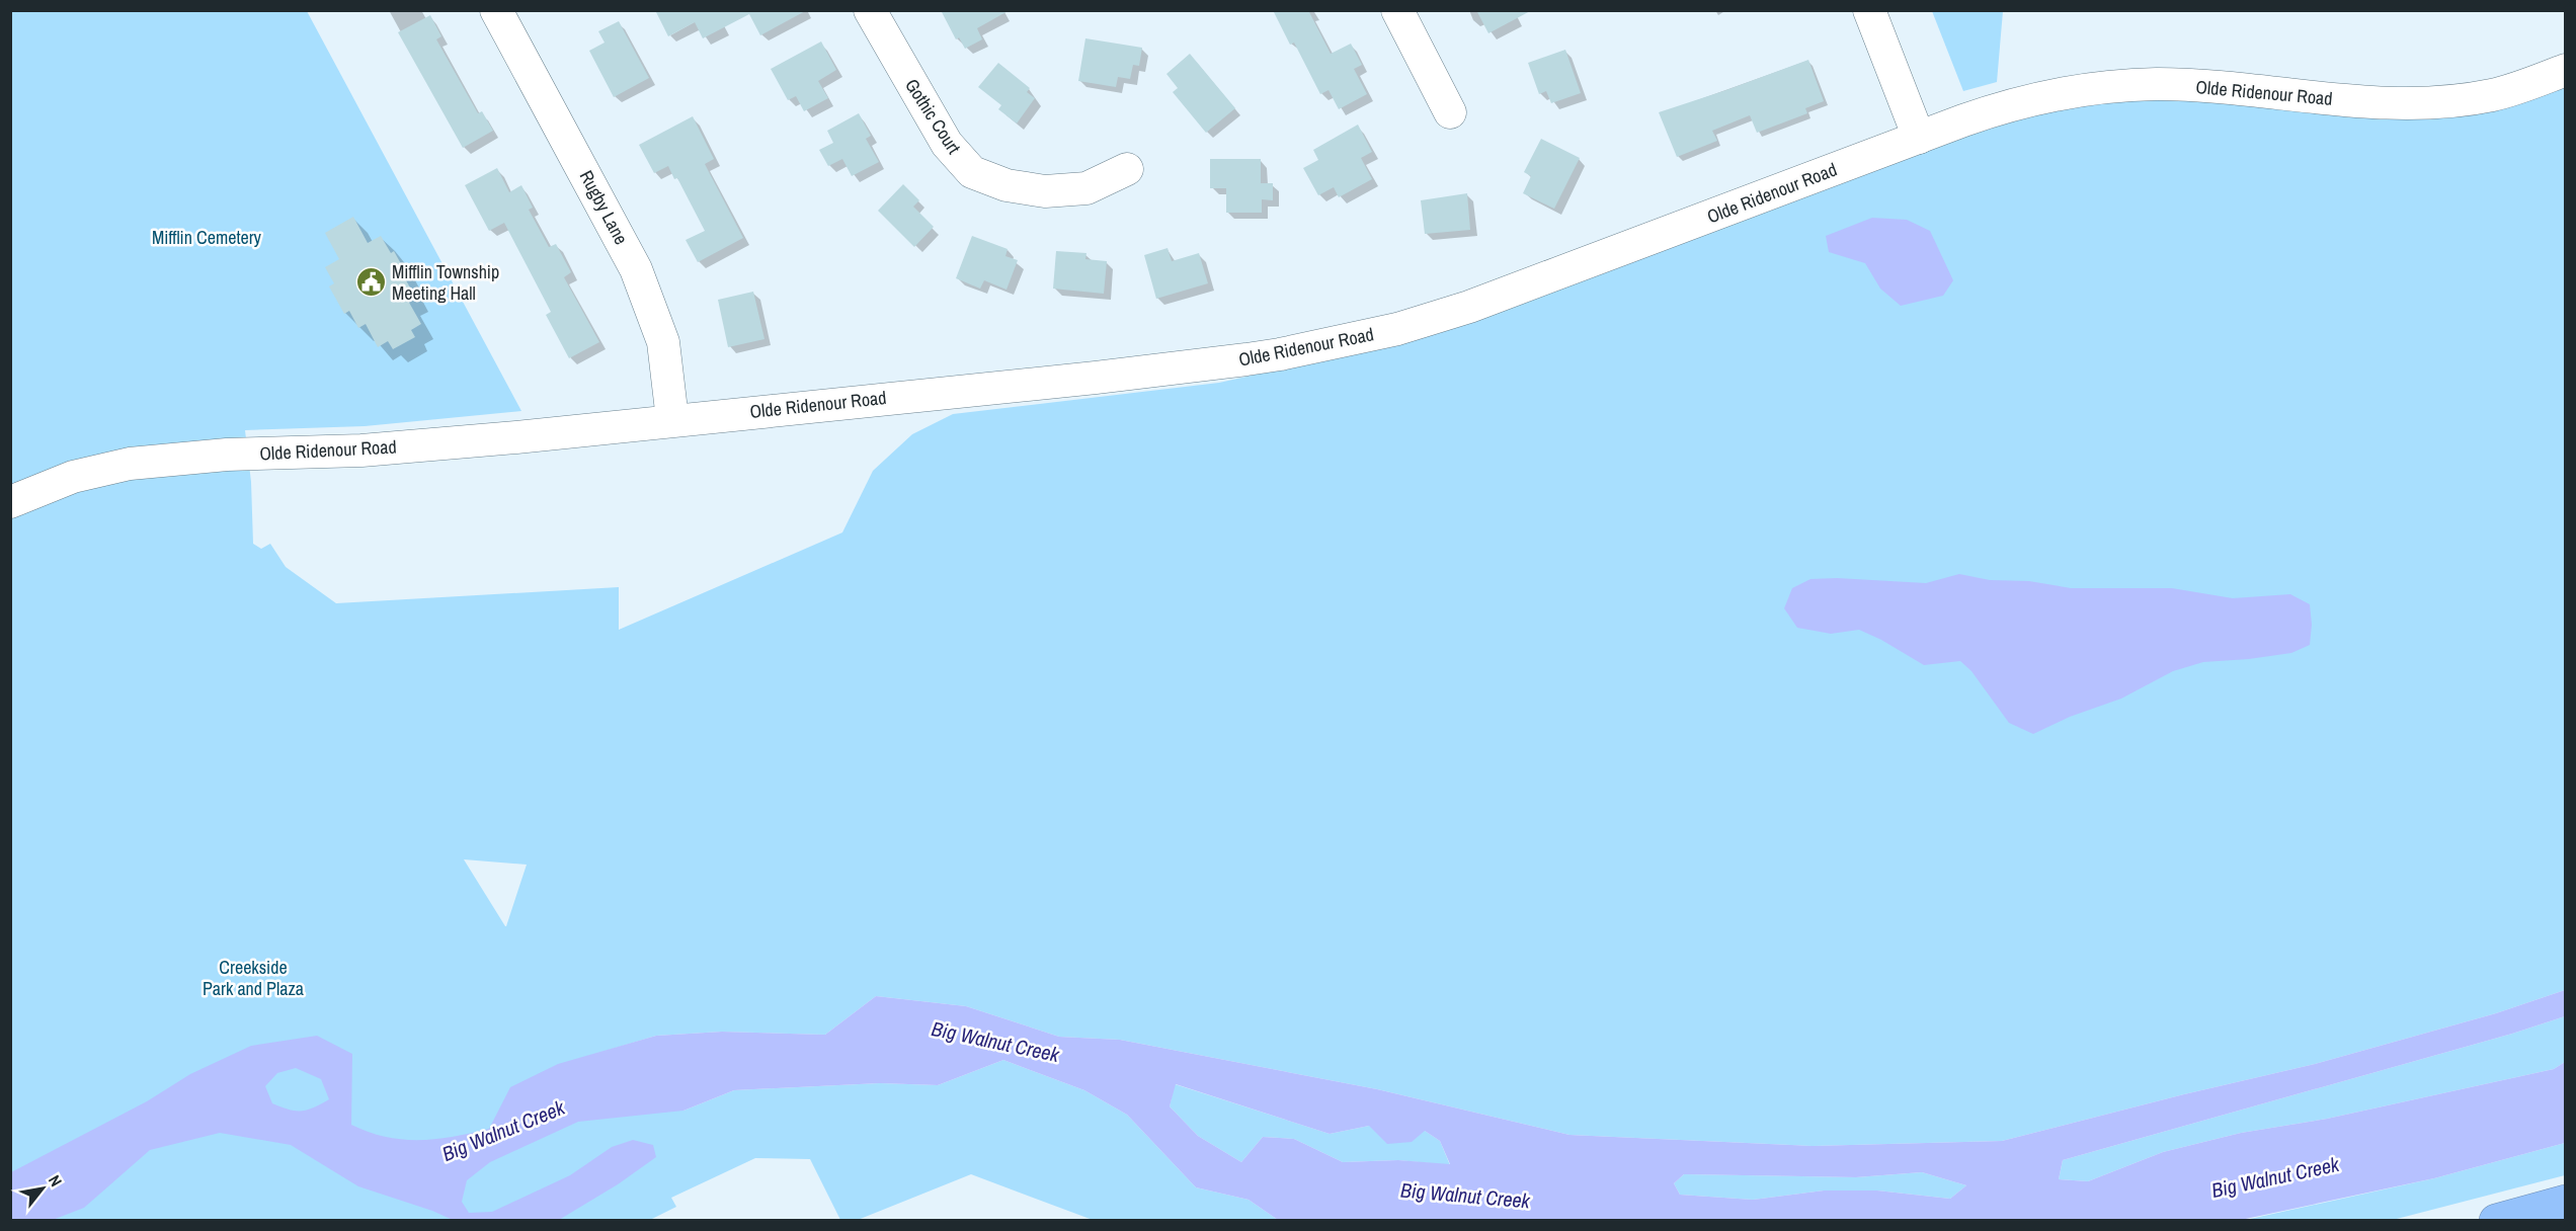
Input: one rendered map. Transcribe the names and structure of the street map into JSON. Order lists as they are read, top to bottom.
{
  "streets": {
    "street": ["Olde Ridenour Road", "Gothic Court", "Rugby Lane"]
  },
  "crossings": [
    ["Olde Ridenour Road", "Rugby Lane"]
  ],
  "water": ["Big Walnut Creek"],
  "parks": ["Mifflin Cemetery", "Creekside Park and Plaza"],
  "places": {
    "public building": ["Mifflin Township Meeting Hall"]
  },
  "north": "top right"
}
